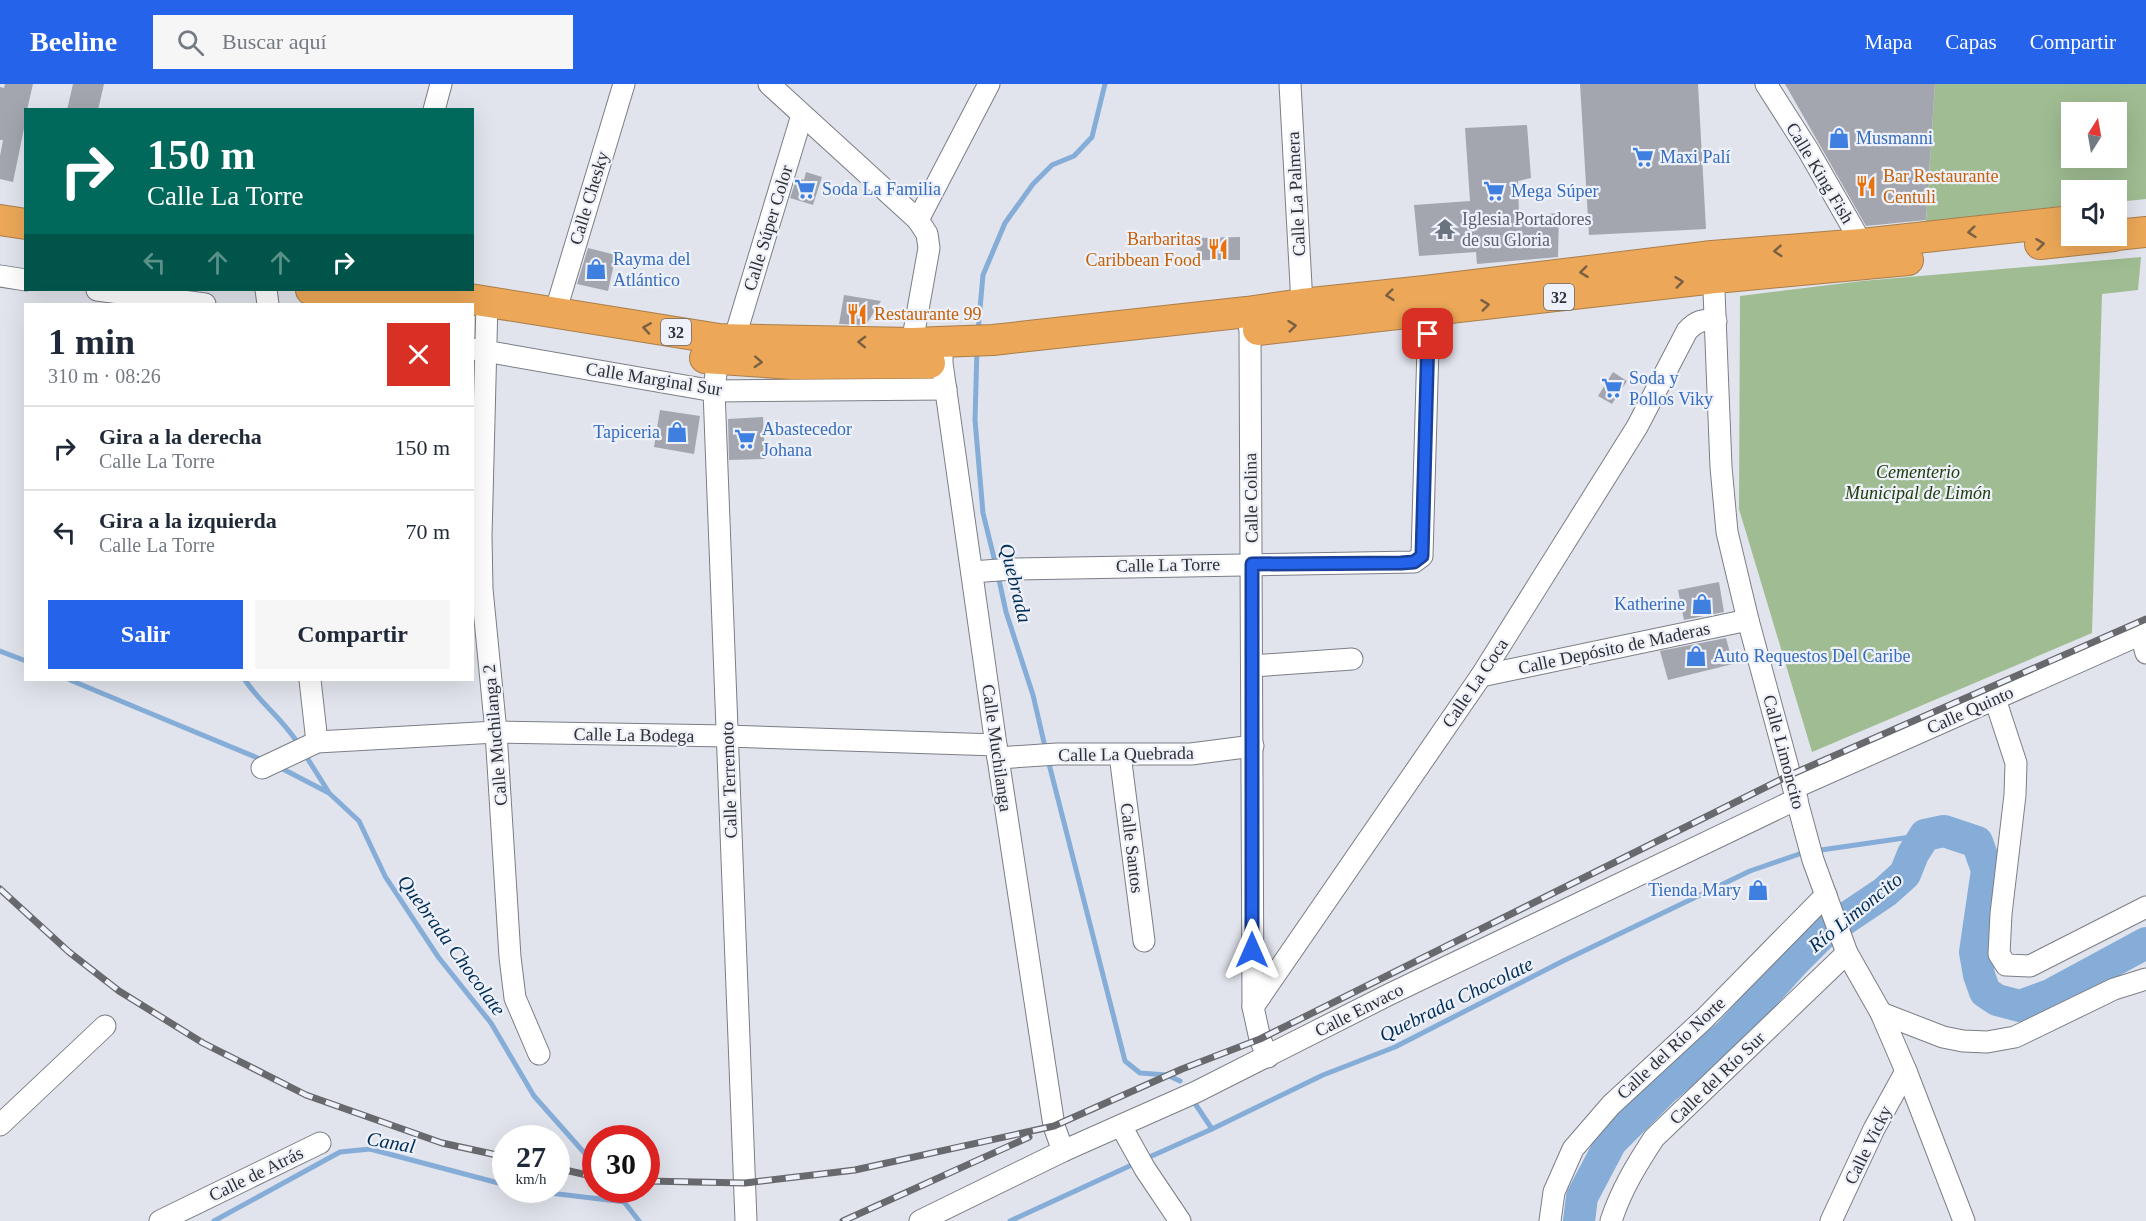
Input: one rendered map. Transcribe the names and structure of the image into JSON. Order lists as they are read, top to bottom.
{
  "streets": {
    "highway": ["32"],
    "street": [
      "Calle King Fish",
      "Calle La Palmera",
      "Calle Chesky",
      "Calle Súper Color",
      "Calle Marginal Sur",
      "Calle Colina",
      "Calle La Torre",
      "Calle Depósito de Maderas",
      "Calle La Coca",
      "Calle Quinto",
      "Calle Muchilanga 2",
      "Calle La Bodega",
      "Calle Muchilanga",
      "Calle Limoncito",
      "Calle La Quebrada",
      "Calle Terremoto",
      "Calle Santos",
      "Calle Envaco",
      "Calle del Río Norte",
      "Calle del Río Sur",
      "Calle Vicky",
      "Calle de Atrás"
    ]
  },
  "crossings": [
    ["Calle King Fish", "32"],
    ["Calle La Palmera", "32"],
    ["Calle Chesky", "32"],
    ["Calle Súper Color", "32"],
    ["Calle Súper Color", "Calle Terremoto"],
    ["32", "Calle Marginal Sur"],
    ["32", "Calle Colina"],
    ["32", "Calle La Torre"],
    ["32", "Calle Muchilanga 2"],
    ["32", "Calle Muchilanga"],
    ["32", "Calle Limoncito"],
    ["32", "Calle Terremoto"],
    ["Calle Marginal Sur", "Calle Muchilanga 2"],
    ["Calle Marginal Sur", "Calle Muchilanga"],
    ["Calle Marginal Sur", "Calle Terremoto"],
    ["Calle Colina", "Calle La Torre"],
    ["Calle Colina", "Calle La Coca"],
    ["Calle Colina", "Calle La Quebrada"],
    ["Calle La Torre", "Calle Muchilanga"],
    ["Calle Depósito de Maderas", "Calle La Coca"],
    ["Calle Depósito de Maderas", "Calle Limoncito"],
    ["Calle La Coca", "Calle Limoncito"],
    ["Calle Quinto", "Calle Limoncito"],
    ["Calle Quinto", "Calle Envaco"],
    ["Calle Muchilanga 2", "Calle La Bodega"],
    ["Calle La Bodega", "Calle Muchilanga"],
    ["Calle La Bodega", "Calle La Quebrada"],
    ["Calle La Bodega", "Calle Terremoto"],
    ["Calle Muchilanga", "Calle La Quebrada"],
    ["Calle Muchilanga", "Calle Envaco"],
    ["Calle Limoncito", "Calle Envaco"],
    ["Calle Limoncito", "Calle del Río Norte"],
    ["Calle Limoncito", "Calle del Río Sur"],
    ["Calle Limoncito", "Calle Vicky"],
    ["Calle La Quebrada", "Calle Santos"]
  ],
  "water": [
    "Quebrada",
    "Río Limoncito",
    "Quebrada Chocolate",
    "Canal"
  ],
  "parks": ["Cementerio Municipal de Limón"],
  "places": {
    "shop": [
      "Musmanni",
      "Rayma del Atlántico",
      "Tapiceria",
      "Katherine",
      "Auto Requestos Del Caribe",
      "Tienda Mary"
    ],
    "supermarket": [
      "Maxi Palí",
      "Soda La Familia",
      "Mega Súper",
      "Soda y Pollos Viky",
      "Abastecedor Johana"
    ],
    "restaurant": ["Bar Restaurante Centuli", "Barbaritas Caribbean Food", "Restaurante 99"],
    "temple": ["Iglesia Portadores de su Gloria"]
  },
  "north": "top",
  "page": {
    "header": "Beeline",
    "search": "Buscar aquí",
    "nav": ["Mapa", "Capas", "Compartir"],
    "turn": ["150 m", "Calle La Torre"],
    "heading": ["1 min", "310 m · 08:26"],
    "list": [
      {
        "name": "Gira a la derecha",
        "note": "Calle La Torre",
        "value": "150 m"
      },
      {
        "name": "Gira a la izquierda",
        "note": "Calle La Torre",
        "value": "70 m"
      }
    ],
    "buttons": ["Salir", "Compartir"],
    "speed": "27 km/h",
    "limit": "30"
  }
}
